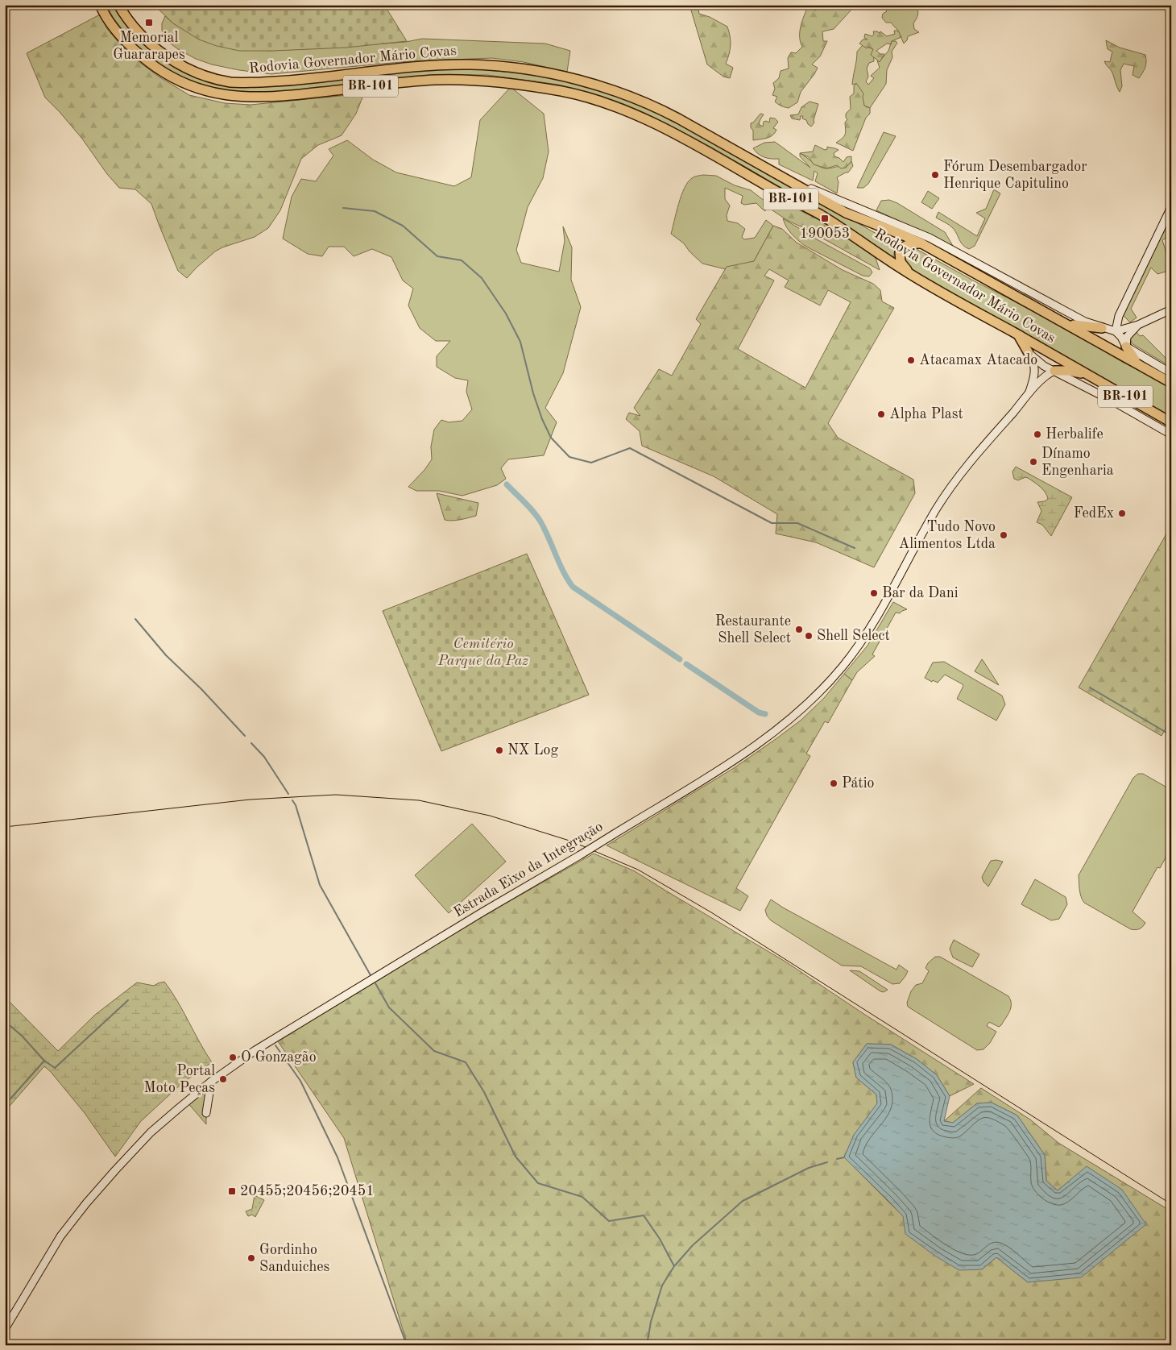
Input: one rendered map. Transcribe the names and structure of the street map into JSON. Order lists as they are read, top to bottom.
{
  "streets": {
    "highway": ["Rodovia Governador Mário Covas", "BR-101"],
    "main road": ["Estrada Eixo da Integração"]
  },
  "parks": ["Cemitério Parque da Paz"],
  "places": {
    "transit": ["Memorial Guararapes", "190053", "20455;20456;20451"],
    "other": [
      "Fórum Desembargador Henrique Capitulino",
      "Atacamax Atacado",
      "Alpha Plast",
      "Herbalife",
      "Dínamo Engenharia",
      "FedEx",
      "Tudo Novo Alimentos Ltda",
      "Bar da Dani",
      "Restaurante Shell Select",
      "Shell Select",
      "NX Log",
      "Pátio",
      "O Gonzagão",
      "Portal Moto Peças",
      "Gordinho Sanduiches"
    ]
  }
}
